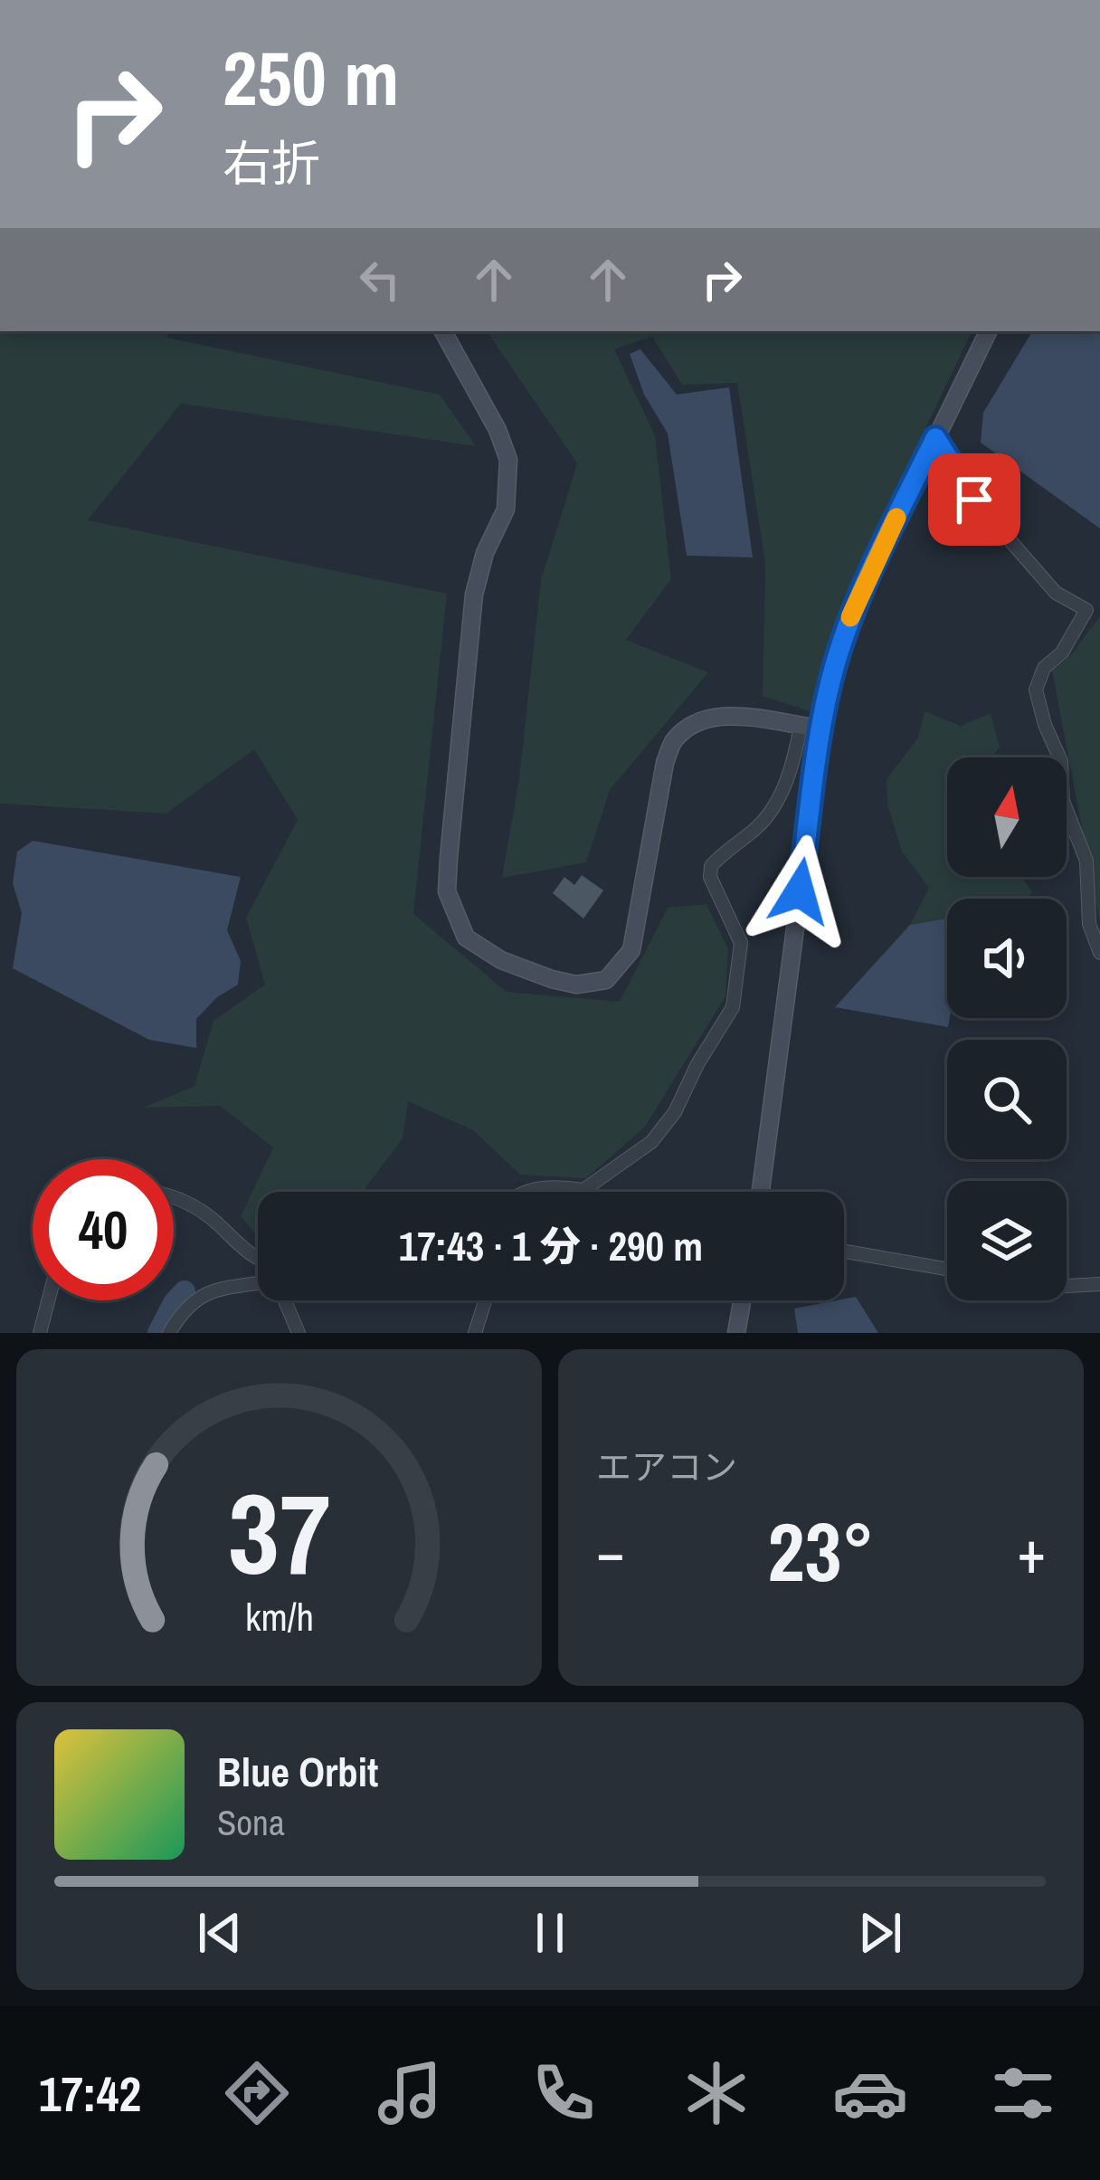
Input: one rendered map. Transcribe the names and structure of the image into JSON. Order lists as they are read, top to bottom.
{
  "north": "top",
  "page": {
    "turn": ["250 m", "右折"],
    "limit": "40",
    "trip": "17:43 · 1 分 · 290 m",
    "tile": "エアコン",
    "heat": ["−", "23°", "+"],
    "song": ["Blue Orbit", "Sona"],
    "tabs": "17:42",
    "gauge": ["37", "km/h"]
  }
}
